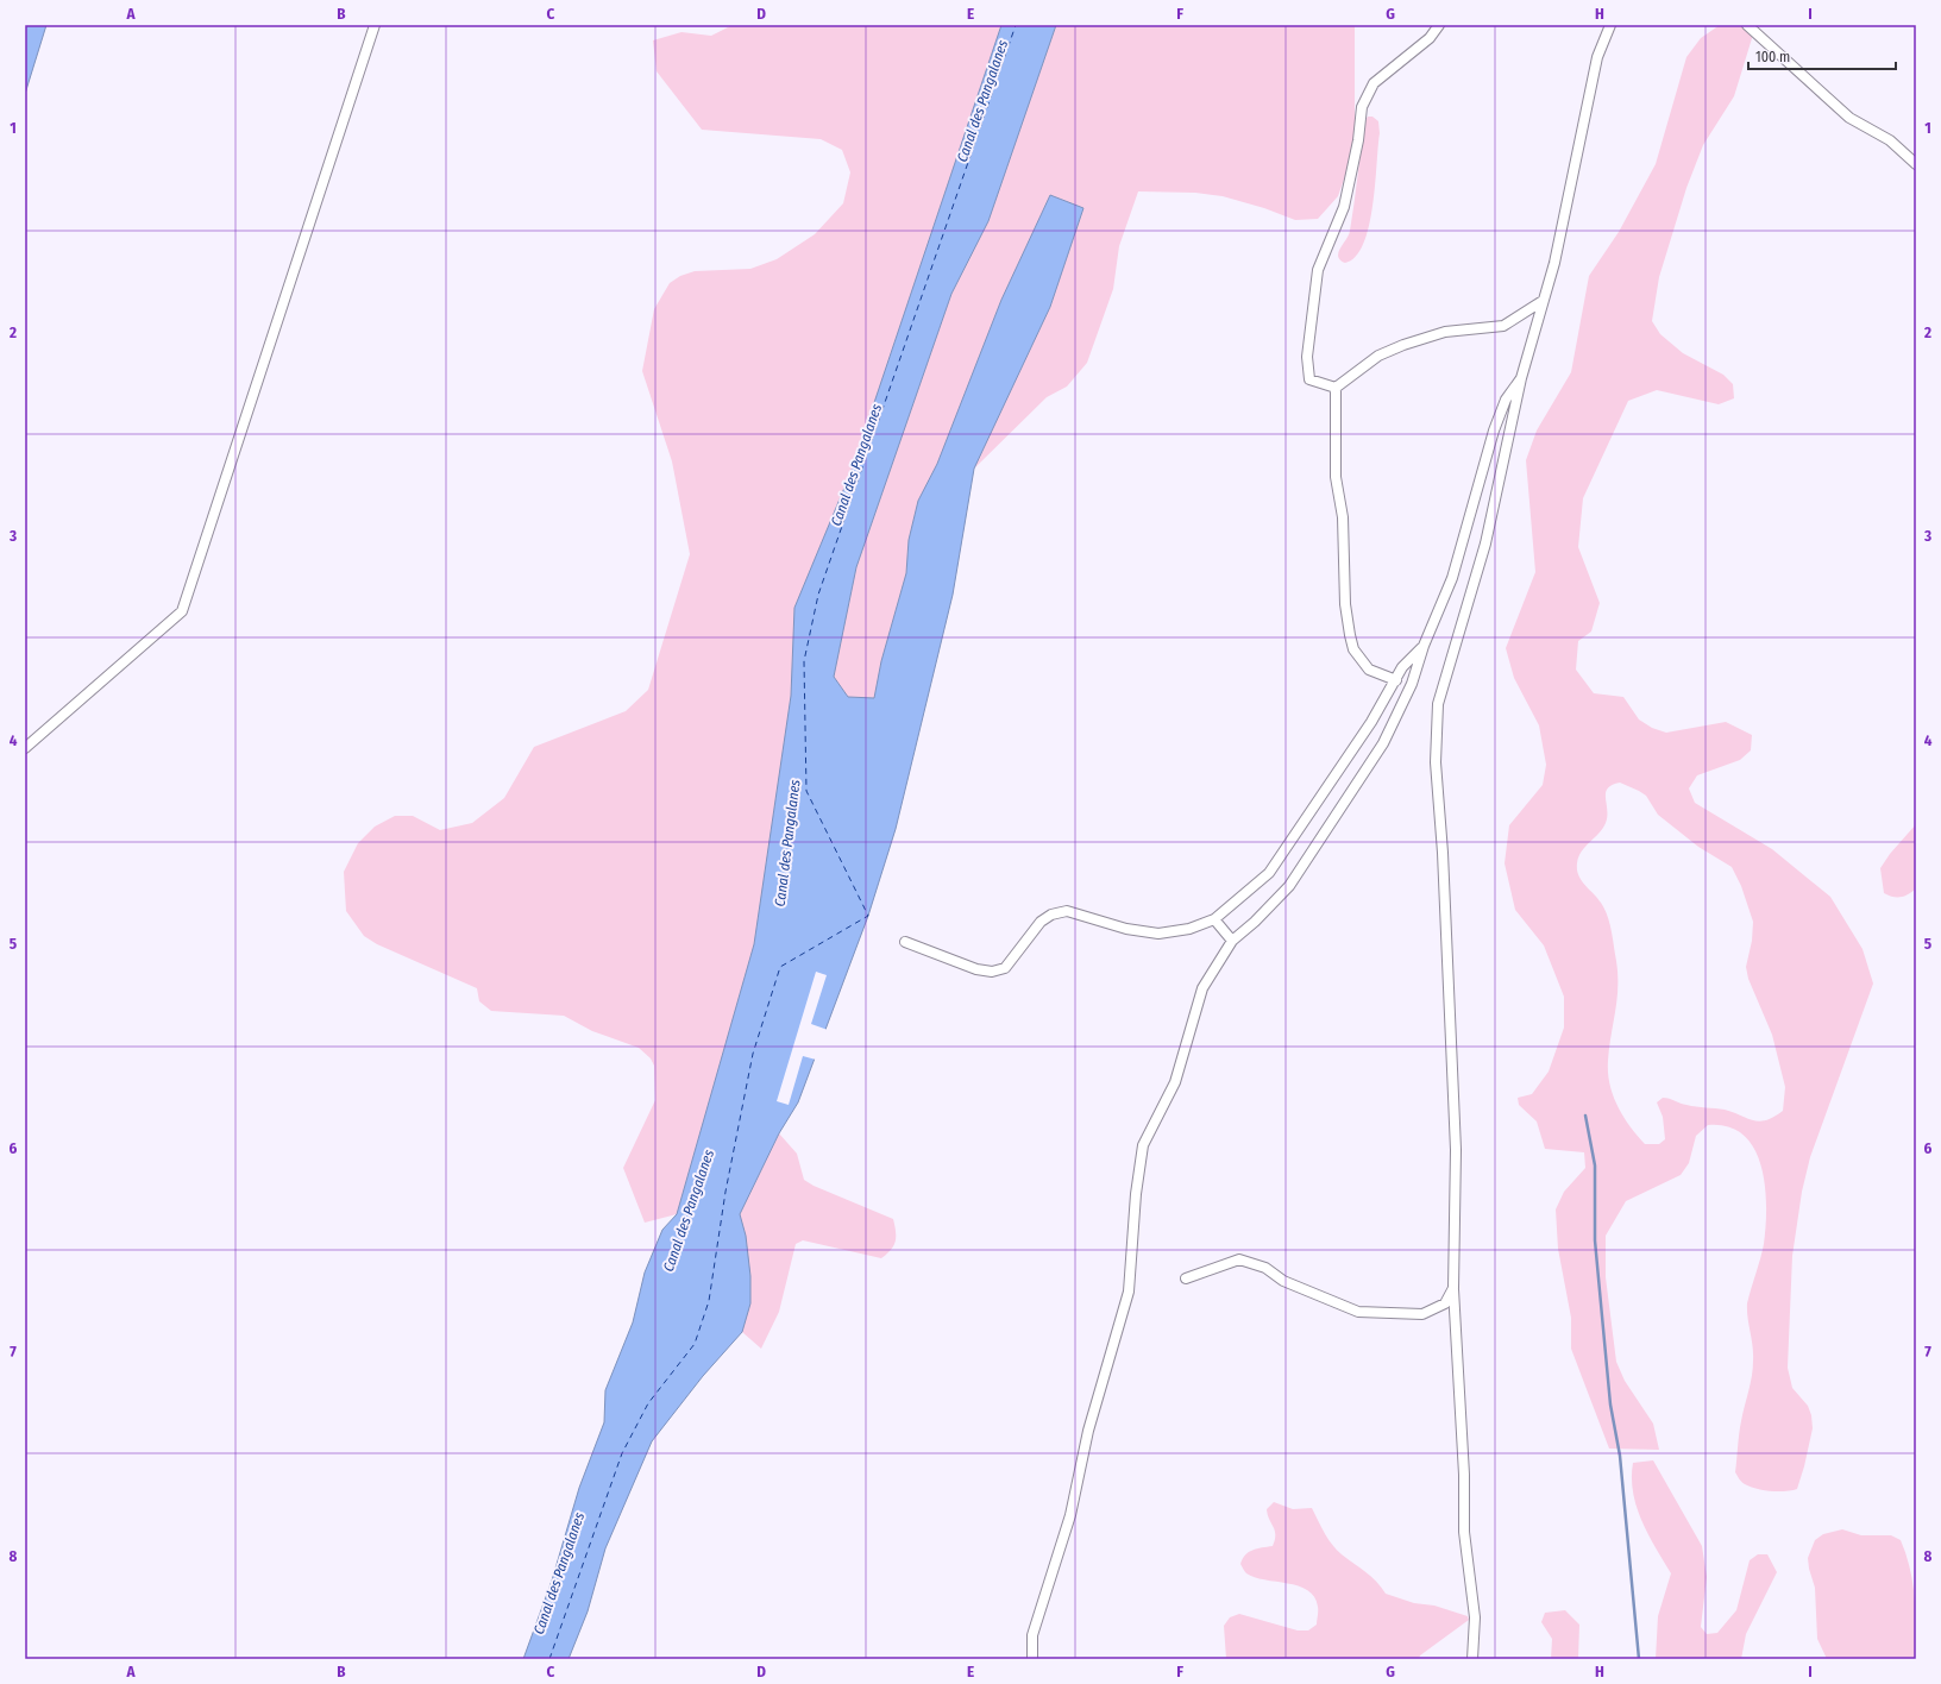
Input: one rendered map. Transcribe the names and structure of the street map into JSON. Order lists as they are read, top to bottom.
{
  "water": ["Canal des Pangalanes"],
  "scale_bar": "100 m",
  "grid": {
    "columns": [
      "A",
      "B",
      "C",
      "D",
      "E",
      "F",
      "G",
      "H",
      "I"
    ],
    "rows": [
      "1",
      "2",
      "3",
      "4",
      "5",
      "6",
      "7",
      "8"
    ]
  }
}
